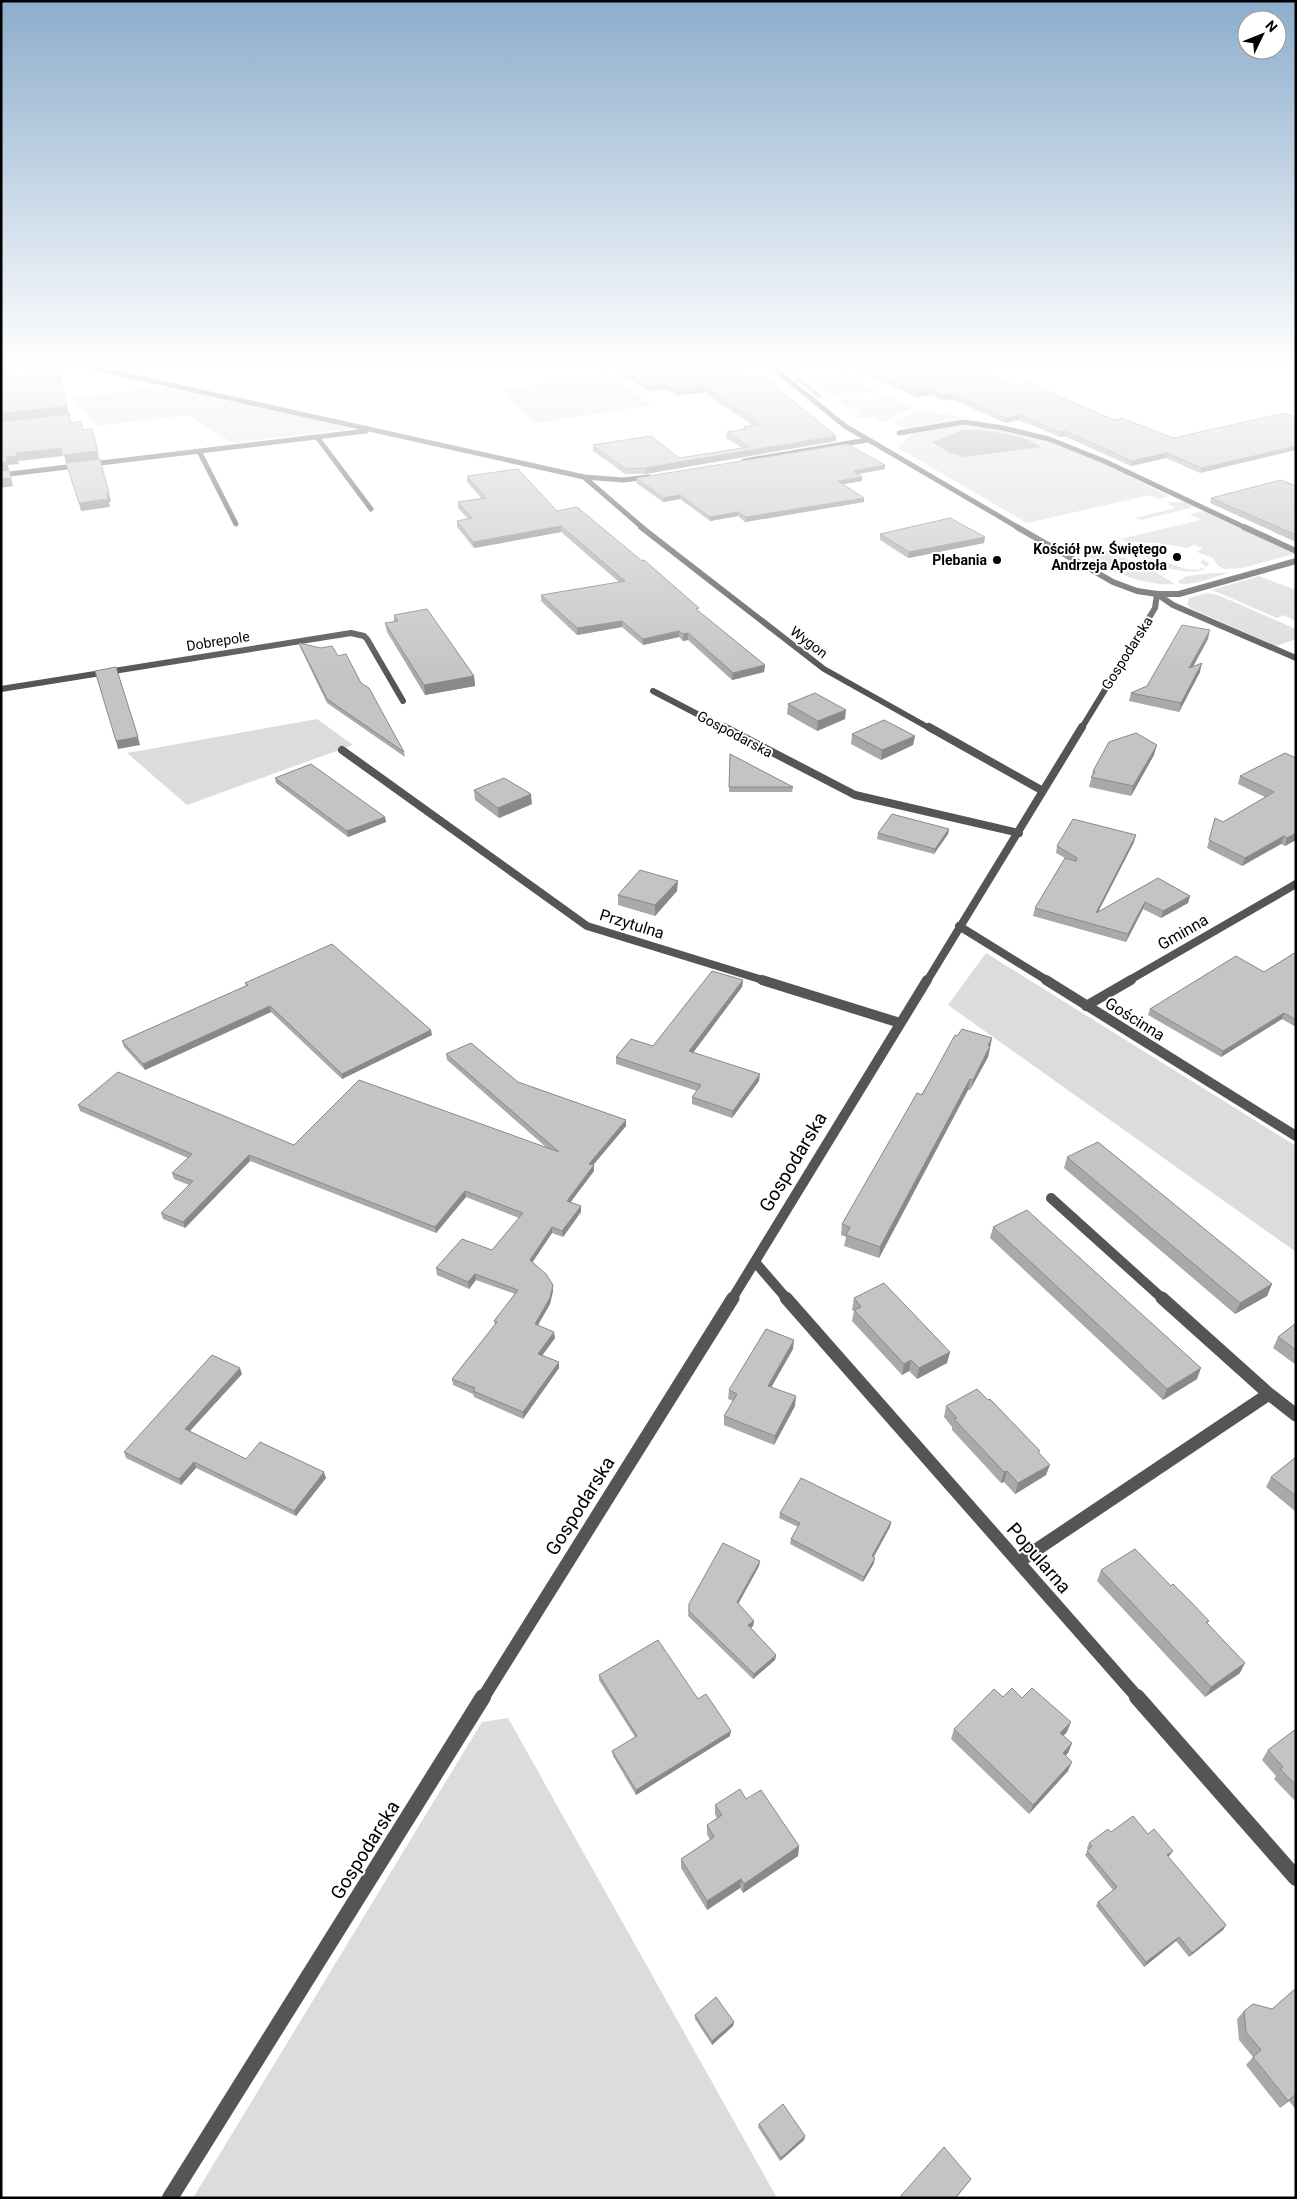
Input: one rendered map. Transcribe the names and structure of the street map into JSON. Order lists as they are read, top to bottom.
{
  "streets": {
    "street": [
      "Dobrepole",
      "Wygon",
      "Gospodarska",
      "Przytulna",
      "Gminna",
      "Gościnna",
      "Popularna"
    ]
  },
  "crossings": [
    ["Wygon", "Gospodarska"],
    ["Gospodarska", "Przytulna"],
    ["Gospodarska", "Gościnna"],
    ["Gospodarska", "Popularna"],
    ["Gminna", "Gościnna"]
  ],
  "places": ["Kościół pw. Świętego Andrzeja Apostoła", "Plebania"],
  "north": "top right"
}
